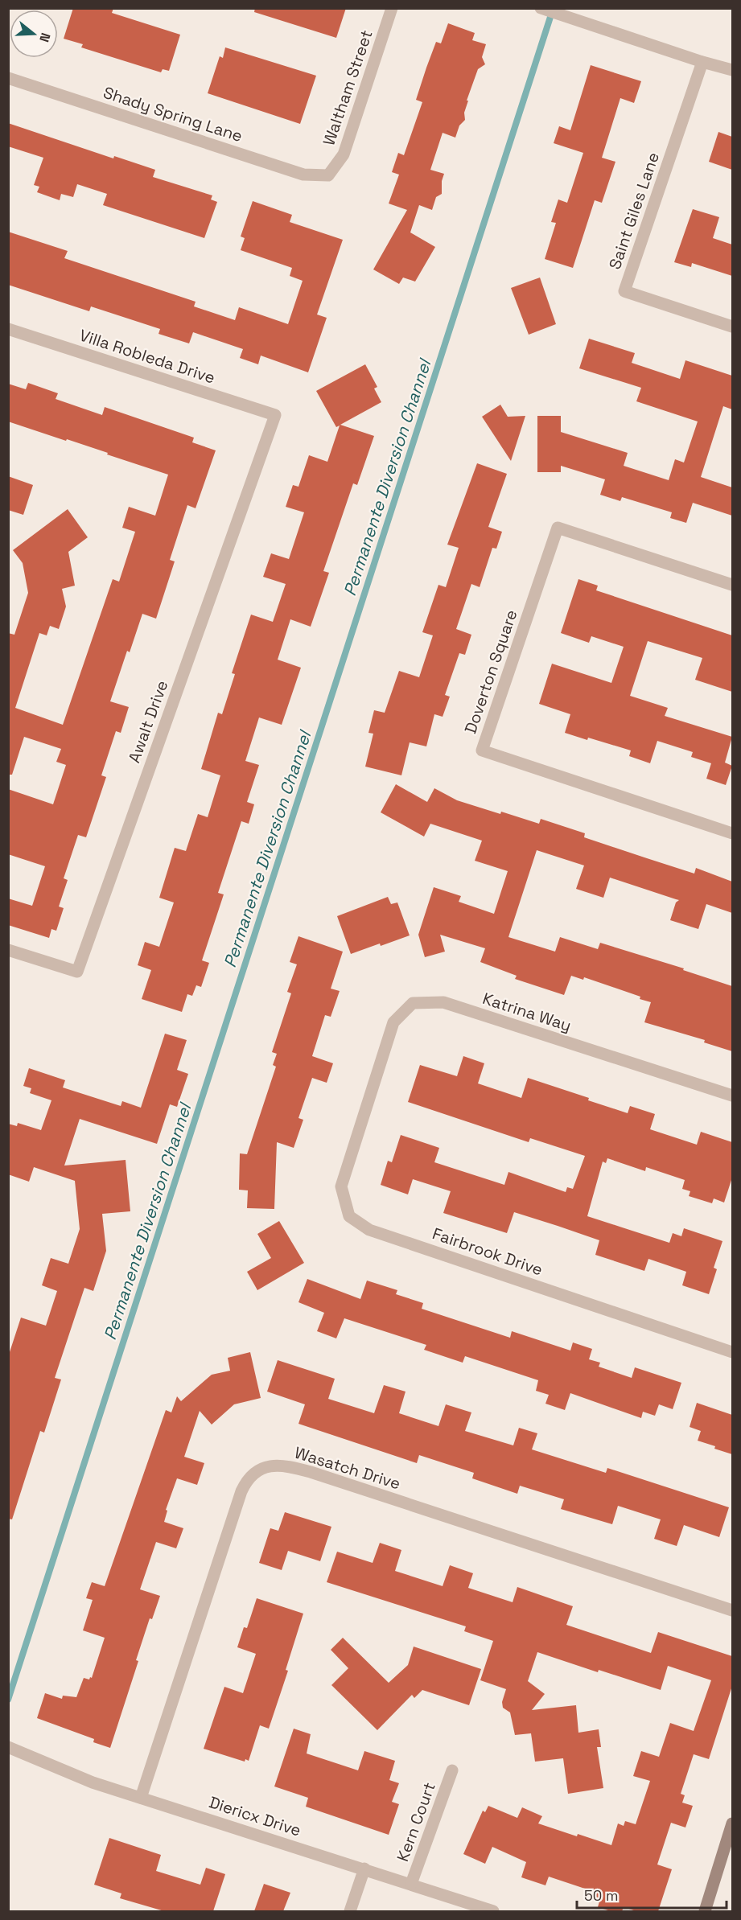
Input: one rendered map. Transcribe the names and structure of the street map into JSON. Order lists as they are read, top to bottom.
{
  "streets": {
    "street": [
      "Waltham Street",
      "Shady Spring Lane",
      "Saint Giles Lane",
      "Villa Robleda Drive",
      "Doverton Square",
      "Awalt Drive",
      "Katrina Way",
      "Fairbrook Drive",
      "Wasatch Drive",
      "Diericx Drive",
      "Kern Court"
    ]
  },
  "crossings": [
    ["Waltham Street", "Shady Spring Lane"],
    ["Villa Robleda Drive", "Awalt Drive"],
    ["Katrina Way", "Fairbrook Drive"],
    ["Wasatch Drive", "Diericx Drive"],
    ["Diericx Drive", "Kern Court"]
  ],
  "water": ["Permanente Diversion Channel"],
  "scale_bar": "50 m",
  "north": "right"
}
